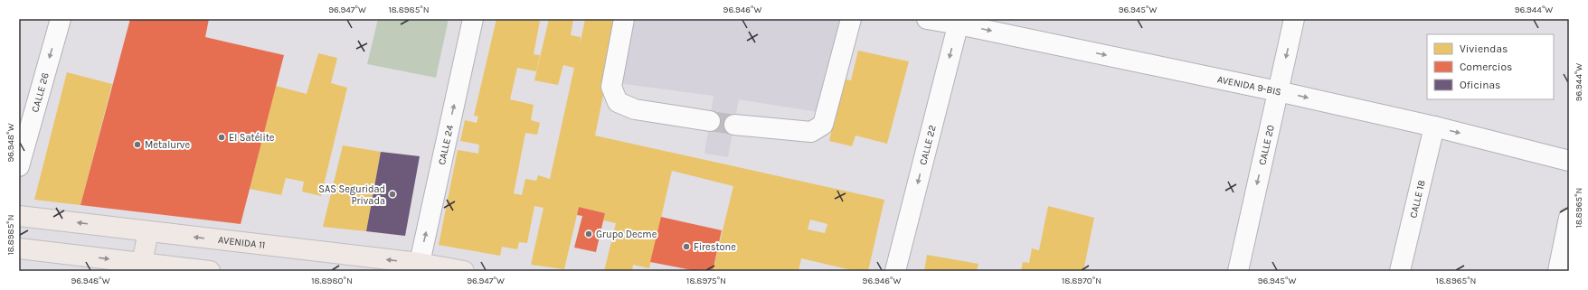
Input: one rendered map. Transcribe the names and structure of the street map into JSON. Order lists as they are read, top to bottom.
{
  "streets": {
    "main road": ["AVENIDA 11"],
    "street": [
      "AVENIDA 9-BIS",
      "CALLE 26",
      "CALLE 24",
      "CALLE 22",
      "CALLE 20",
      "CALLE 18"
    ]
  },
  "crossings": [
    ["AVENIDA 9-BIS", "CALLE 22"],
    ["AVENIDA 9-BIS", "CALLE 20"],
    ["AVENIDA 9-BIS", "CALLE 18"],
    ["CALLE 24", "AVENIDA 11"]
  ],
  "one_way": [
    "AVENIDA 9-BIS",
    "CALLE 26",
    "CALLE 24",
    "CALLE 22",
    "CALLE 20"
  ],
  "places": [
    "El Satélite",
    "Metalurve",
    "SAS Seguridad Privada",
    "Grupo Decme",
    "Firestone"
  ],
  "legend": ["Viviendas", "Comercios", "Oficinas"],
  "coordinates": [
    "96.947°W",
    "18.8985°N",
    "96.946°W",
    "96.945°W",
    "96.944°W",
    "96.948°W",
    "18.8965°N",
    "18.8980°N",
    "18.8975°N",
    "18.8970°N"
  ]
}
